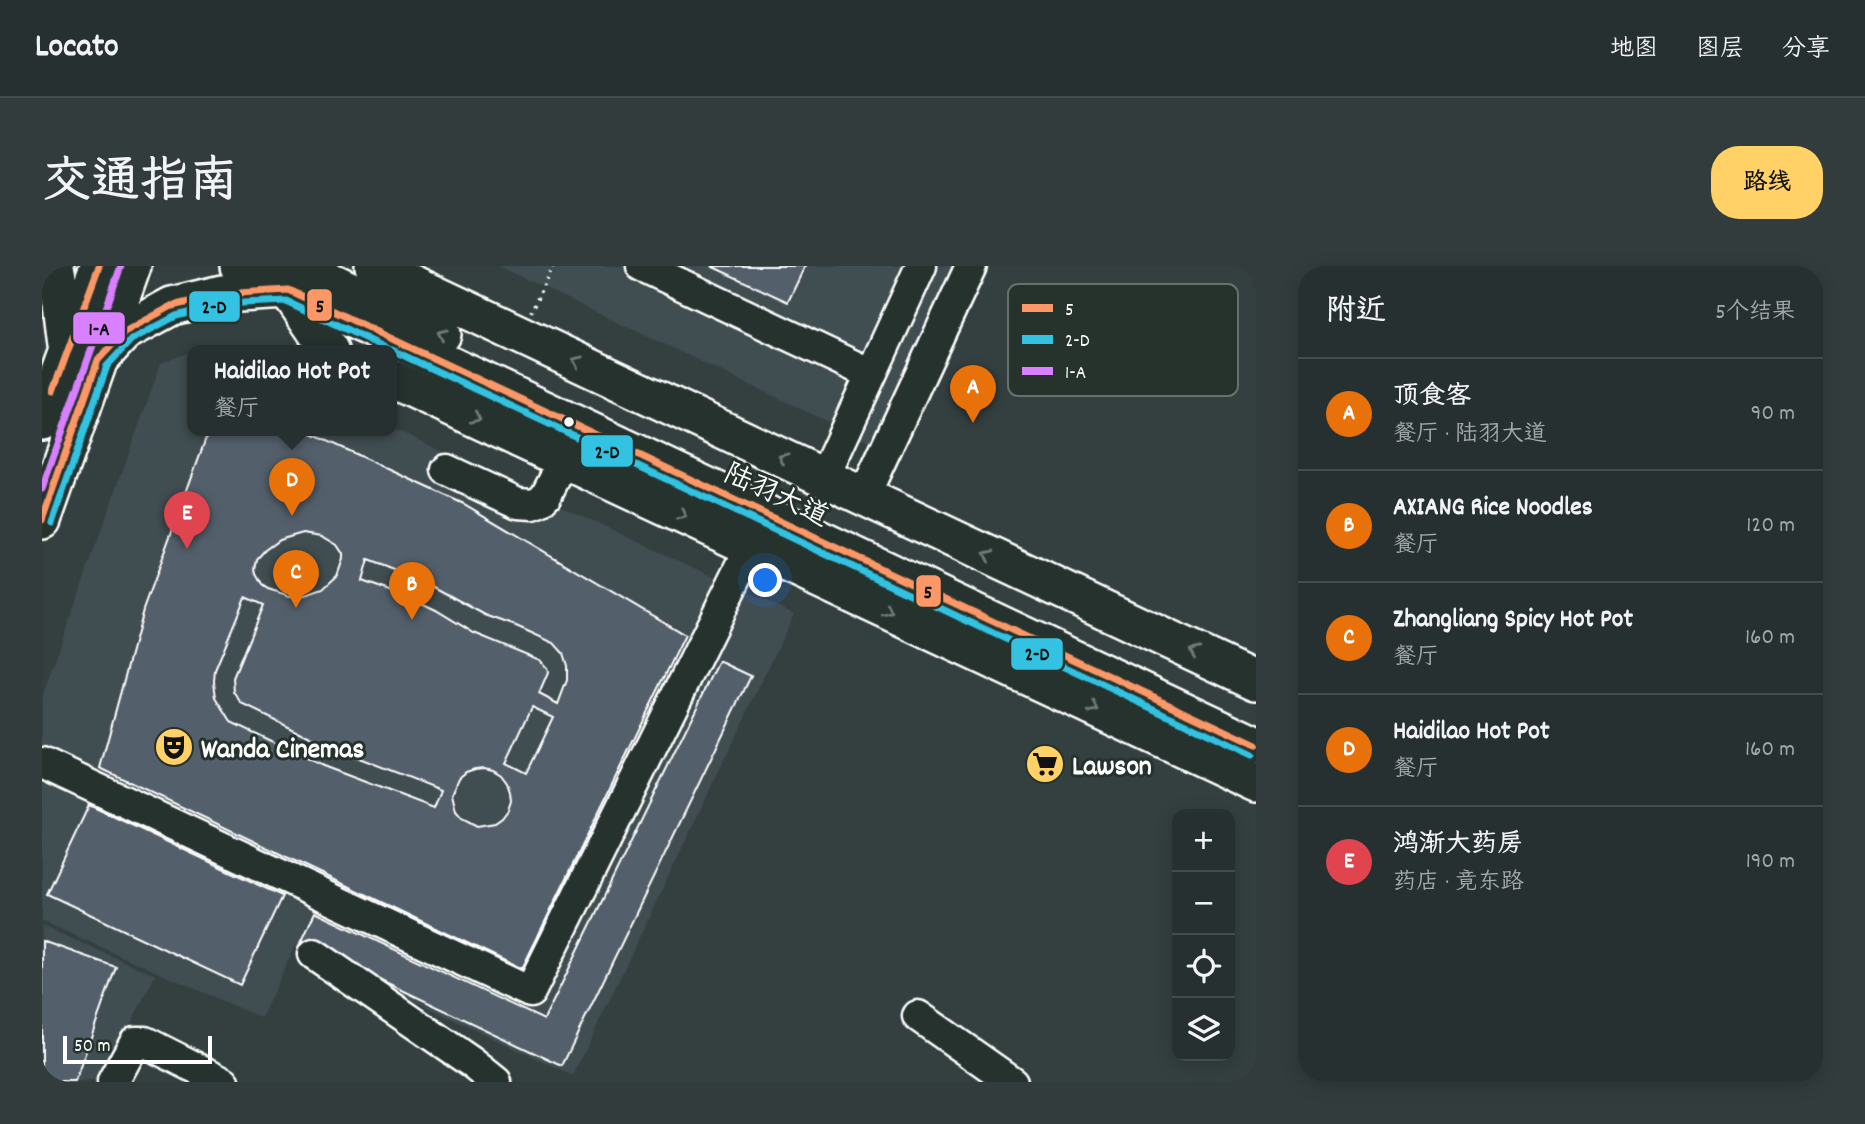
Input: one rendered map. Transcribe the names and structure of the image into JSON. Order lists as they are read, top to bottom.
{
  "streets": {
    "main road": ["陆羽大道"]
  },
  "places": {
    "theatre": ["Wanda Cinemas"],
    "supermarket": ["Lawson"]
  },
  "lines": ["transit line 5", "transit line 1-A", "transit line 2-D"],
  "legend": ["5", "2-D", "1-A"],
  "scale_bar": "50 m",
  "page": {
    "header": "Locato",
    "nav": ["地图", "图层", "分享"],
    "title": "交通指南",
    "buttons": "路线",
    "heading": ["附近", "5个结果"],
    "popup": ["Haidilao Hot Pot", "餐厅"],
    "list": [
      {
        "mark": "A",
        "name": "顶食客",
        "note": "餐厅 · 陆羽大道",
        "value": "90 m"
      },
      {
        "mark": "B",
        "name": "AXIANG Rice Noodles",
        "note": "餐厅",
        "value": "120 m"
      },
      {
        "mark": "C",
        "name": "Zhangliang Spicy Hot Pot",
        "note": "餐厅",
        "value": "160 m"
      },
      {
        "mark": "D",
        "name": "Haidilao Hot Pot",
        "note": "餐厅",
        "value": "160 m"
      },
      {
        "mark": "E",
        "name": "鸿渐大药房",
        "note": "药店 · 竟东路",
        "value": "190 m"
      }
    ],
    "pins": [
      "A",
      "D",
      "E",
      "C",
      "B"
    ],
    "map_buttons": ["+", "−"],
    "scale": "50 m"
  }
}
